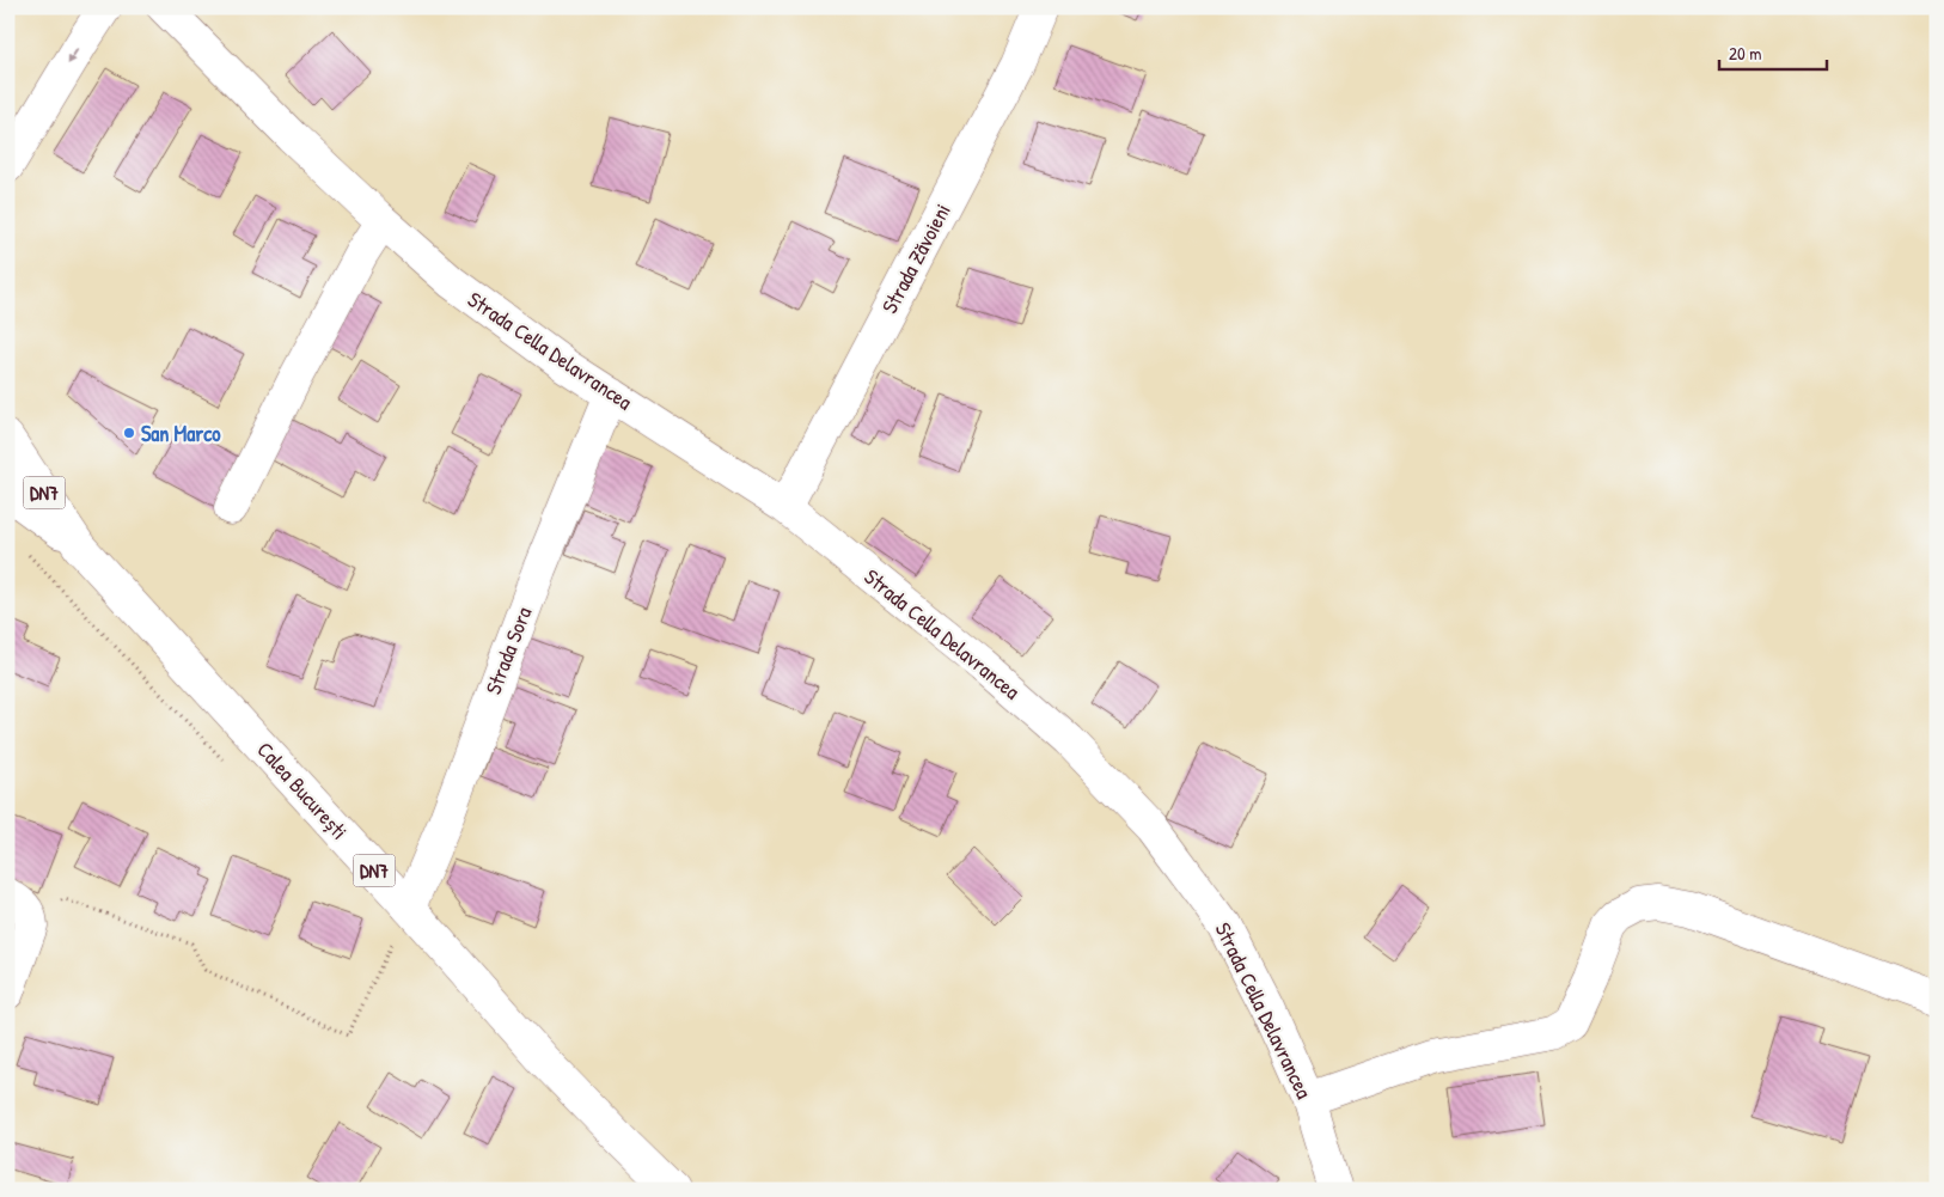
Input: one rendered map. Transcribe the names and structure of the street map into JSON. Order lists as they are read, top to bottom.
{
  "streets": {
    "main road": [
      "Strada Zăvoieni",
      "Strada Cella Delavrancea",
      "DN7",
      "Strada Sora",
      "Calea București"
    ]
  },
  "crossings": [
    ["Strada Zăvoieni", "Strada Cella Delavrancea"],
    ["Strada Cella Delavrancea", "Strada Sora"],
    ["Strada Sora", "Calea București"]
  ],
  "places": ["San Marco"],
  "scale_bar": "20 m"
}
